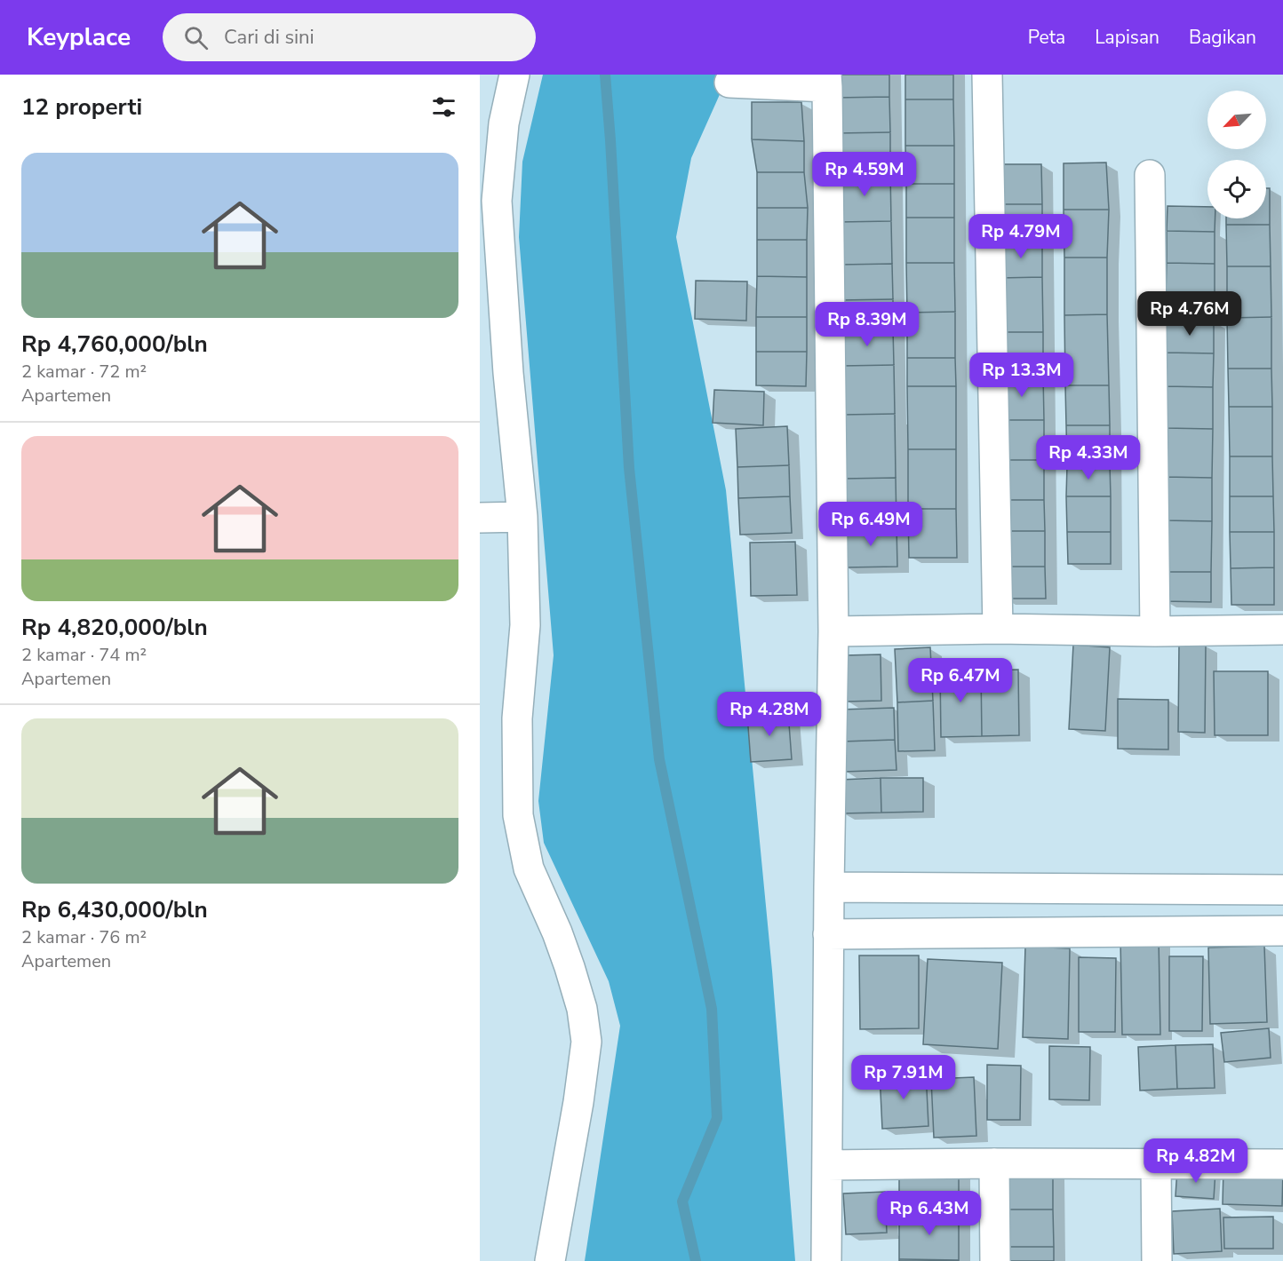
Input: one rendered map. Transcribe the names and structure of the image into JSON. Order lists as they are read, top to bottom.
{
  "north": "bottom left",
  "page": {
    "header": "Keyplace",
    "search": "Cari di sini",
    "nav": ["Peta", "Lapisan", "Bagikan"],
    "heading": "12 properti",
    "list": [
      {
        "name": "Rp 4,760,000/bln",
        "note": "2 kamar · 72 m² · Apartemen"
      },
      {
        "name": "Rp 4,820,000/bln",
        "note": "2 kamar · 74 m² · Apartemen"
      },
      {
        "name": "Rp 6,430,000/bln",
        "note": "2 kamar · 76 m² · Apartemen"
      }
    ],
    "price": [
      "Rp 4.59M",
      "Rp 4.79M",
      "Rp 4.76M",
      "Rp 8.39M",
      "Rp 13.3M",
      "Rp 4.33M",
      "Rp 6.49M",
      "Rp 6.47M",
      "Rp 4.28M",
      "Rp 7.91M",
      "Rp 4.82M",
      "Rp 6.43M"
    ]
  }
}
